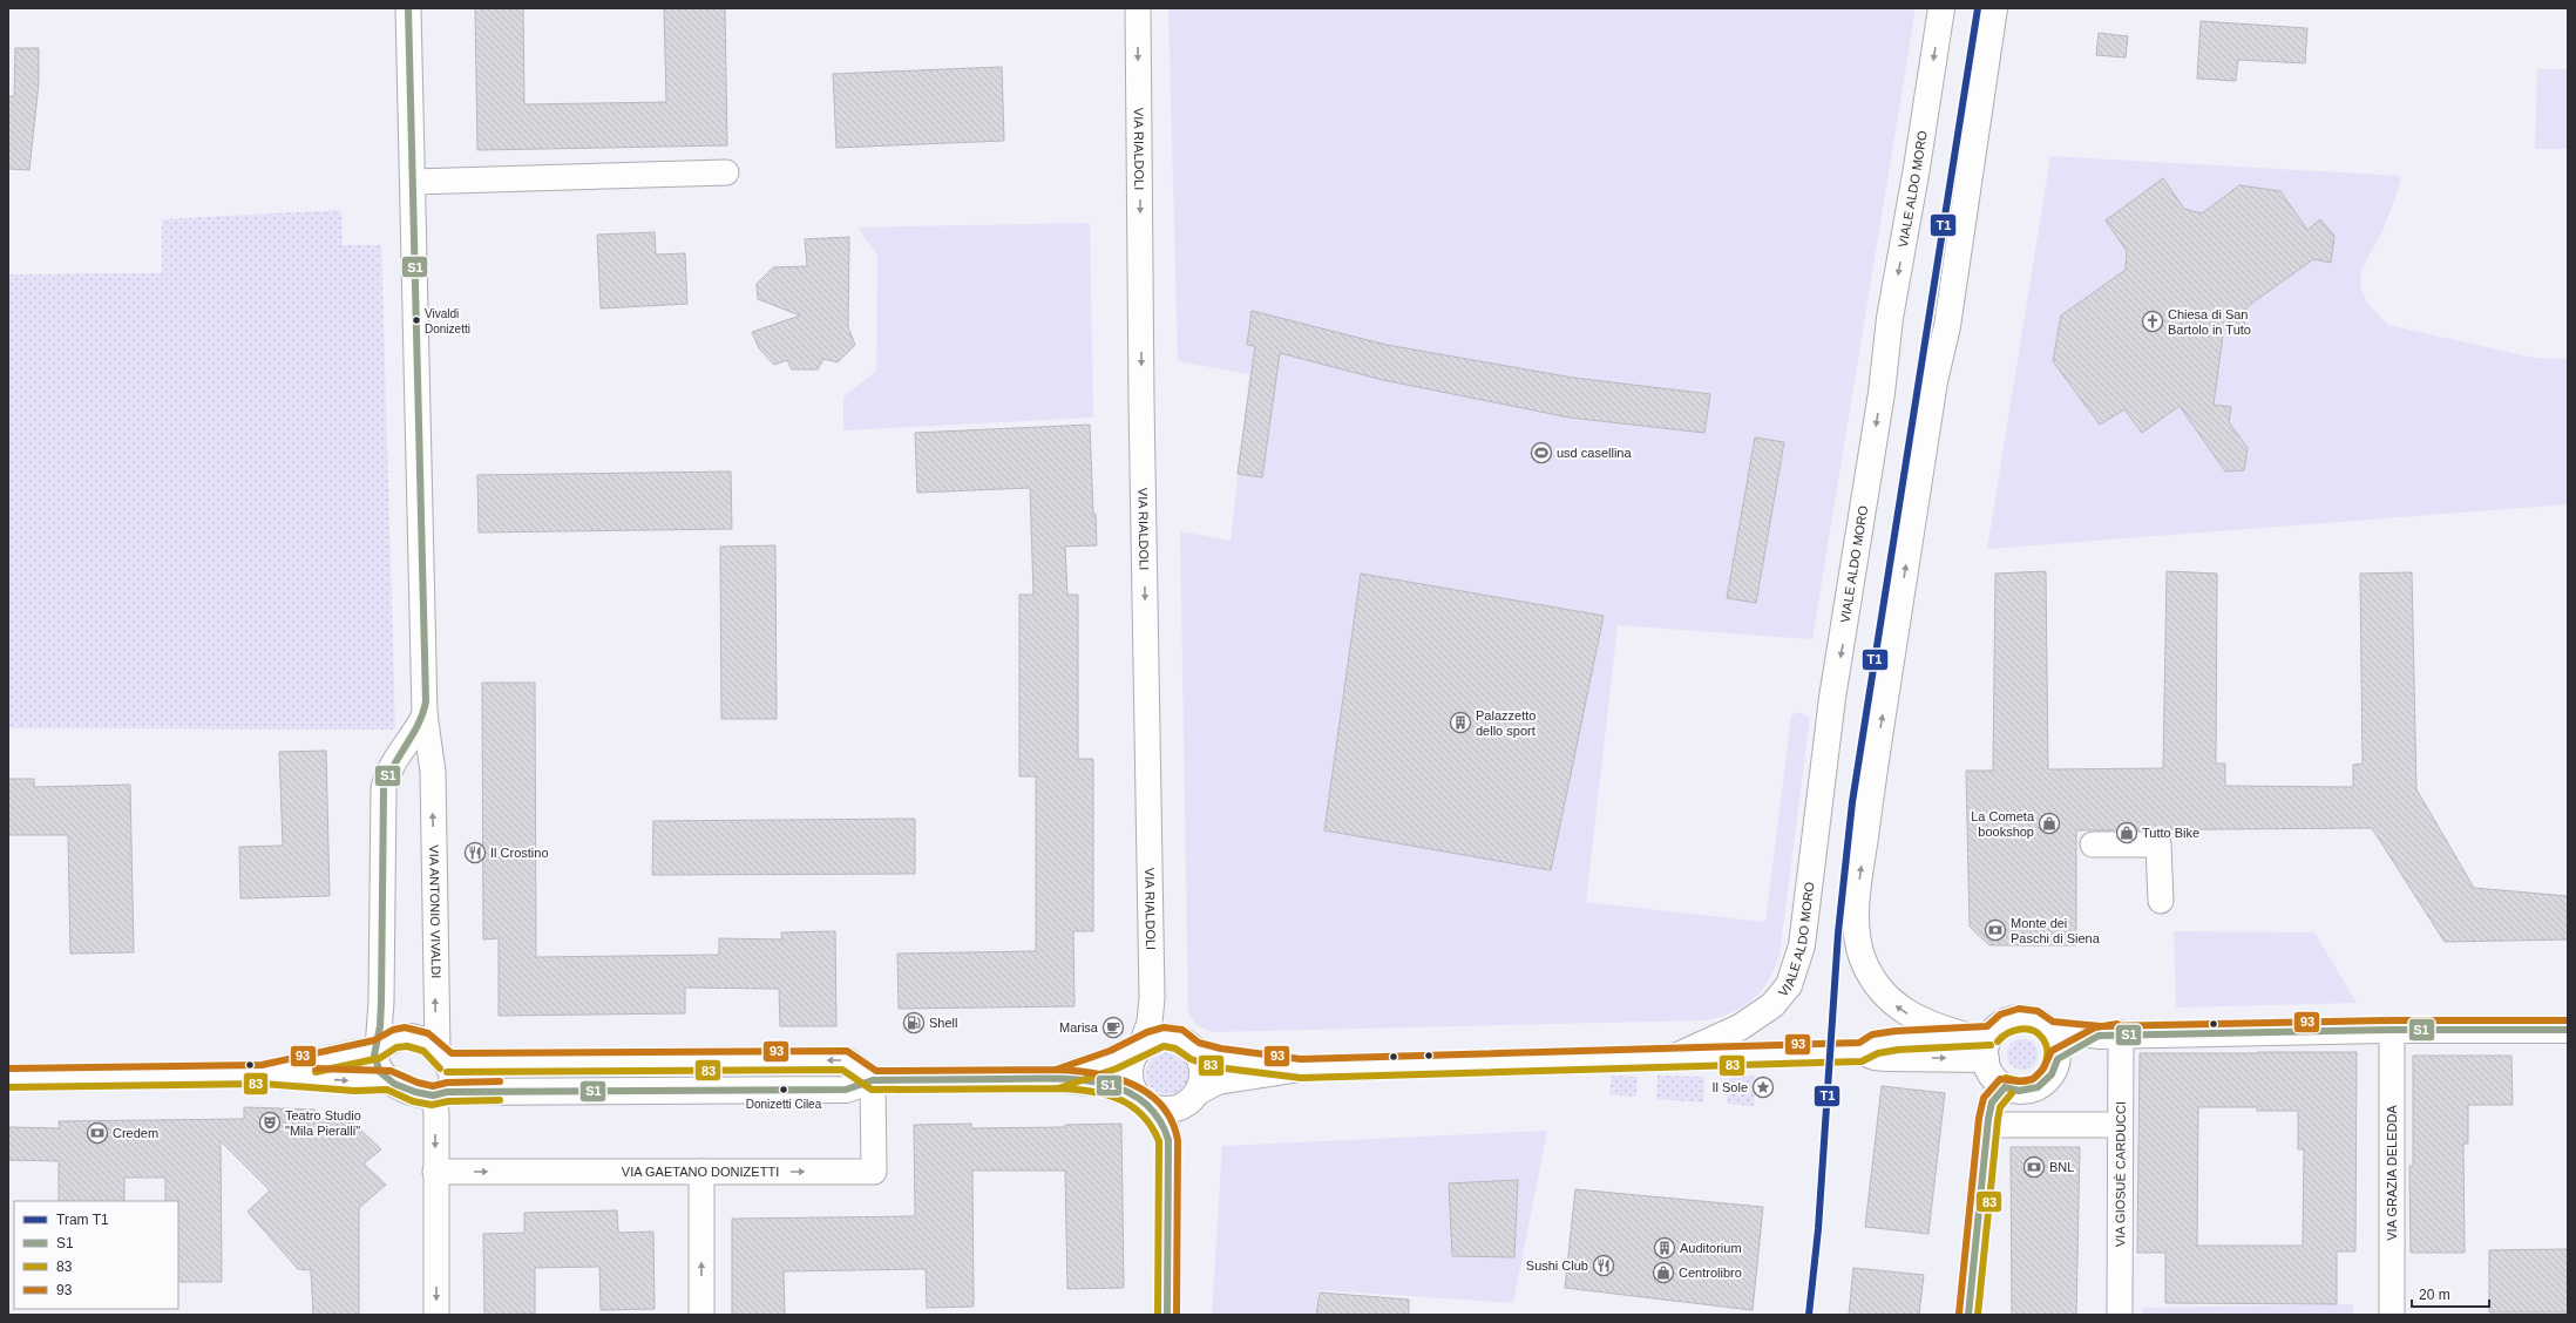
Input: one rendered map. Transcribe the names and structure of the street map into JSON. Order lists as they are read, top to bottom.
{
  "streets": {
    "street": [
      "VIA RIALDOLI",
      "VIALE ALDO MORO",
      "VIA ANTONIO VIVALDI",
      "VIA GAETANO DONIZETTI",
      "VIA GRAZIA DELEDDA",
      "VIA GIOSUÈ CARDUCCI"
    ]
  },
  "one_way": ["VIA RIALDOLI"],
  "places": {
    "other": ["Vivaldi Donizetti", "Donizetti Cilea"],
    "church": ["Chiesa di San Bartolo in Tuto"],
    "sports": ["usd casellina"],
    "building": ["Palazzetto dello sport", "Auditorium"],
    "shop": ["La Cometa bookshop", "Tutto Bike", "Centrolibro"],
    "restaurant": ["Il Crostino", "Sushi Club"],
    "bank": ["Monte dei Paschi di Siena", "Credem", "BNL"],
    "fuel station": ["Shell"],
    "cafe": ["Marisa"],
    "place": ["Il Sole"],
    "theatre": ["Teatro Studio \"Mila Pieralli\""]
  },
  "lines": [
    "tram line T1",
    "transit line S1",
    "transit line 93",
    "transit line 83"
  ],
  "legend": [
    "Tram T1",
    "S1",
    "83",
    "93"
  ],
  "scale_bar": "20 m"
}
